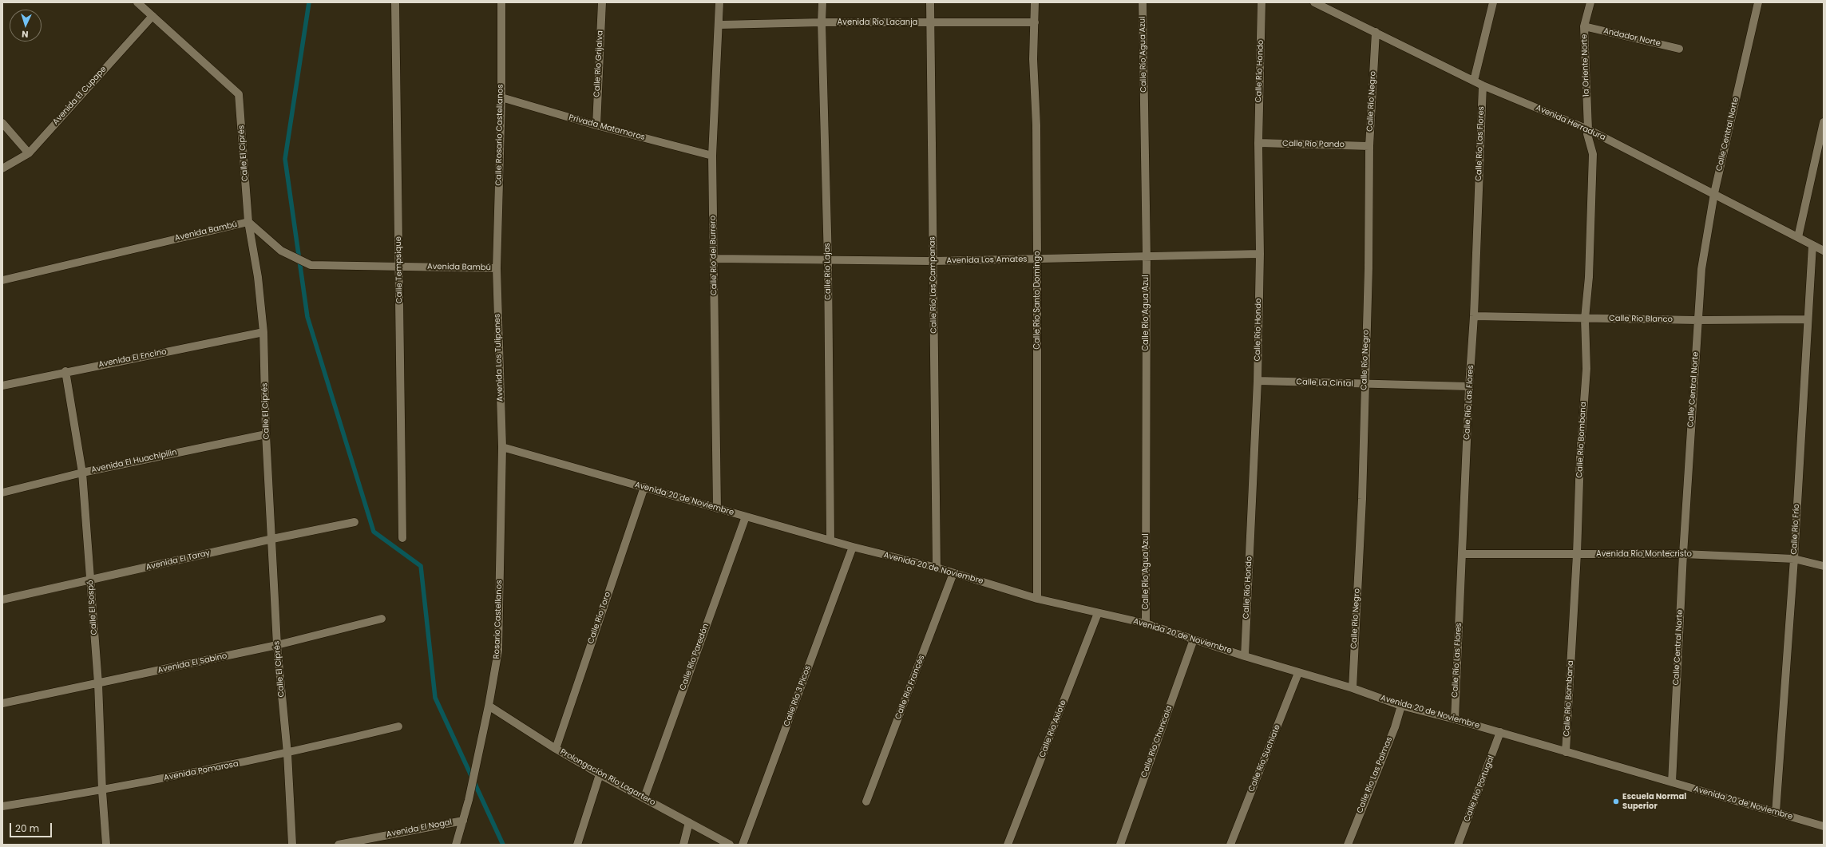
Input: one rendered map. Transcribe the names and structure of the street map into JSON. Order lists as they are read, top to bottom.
{
  "streets": {
    "street": [
      "Avenida Río Lacanja",
      "Andador Norte",
      "Calle Río Agua Azul",
      "Calle Río Grijalva",
      "1a Oriente Norte",
      "Calle Río Hondo",
      "Avenida El Cupape",
      "Calle Río Negro",
      "Avenida Herradura",
      "Privada Matamoros",
      "Calle Central Norte",
      "Calle Rosario Castellanos",
      "Calle Río Las Flores",
      "Calle Río Pando",
      "Calle El Ciprés",
      "Avenida Bambú",
      "Calle Río del Burrero",
      "Avenida Los Amates",
      "Calle Tempsique",
      "Calle Río Lajas",
      "Calle Río Las Campanas",
      "Calle Río Santo Domingo",
      "Calle Río Blanco",
      "Avenida Los Tulipanes",
      "Avenida El Encino",
      "Calle La Cintal",
      "Calle Río Bombana",
      "Avenida El Huachipilin",
      "Avenida 20 de Noviembre",
      "Calle Río Frío",
      "Avenida Río Montecristo",
      "Avenida El Taray",
      "Calle El Sospó",
      "Calle Río Toro",
      "Rosario Castellanos",
      "Calle Río Paredón",
      "Avenida El Sabino",
      "Calle Río Francés",
      "Calle Río 3 Picos",
      "Calle Río Axiote",
      "Calle Río Chancala",
      "Calle Río Suchiate",
      "Avenida Pomarosa",
      "Calle Río Las Palmas",
      "Prolongación Río Lagartero",
      "Calle Río Portugal",
      "Avenida El Nogal"
    ]
  },
  "crossings": [
    ["Avenida Río Lacanja", "Calle Río del Burrero"],
    ["Avenida Río Lacanja", "Calle Río Lajas"],
    ["Avenida Río Lacanja", "Calle Río Las Campanas"],
    ["Avenida Río Lacanja", "Calle Río Santo Domingo"],
    ["Andador Norte", "1a Oriente Norte"],
    ["Calle Río Agua Azul", "Avenida Los Amates"],
    ["Calle Río Agua Azul", "Avenida 20 de Noviembre"],
    ["Calle Río Grijalva", "Privada Matamoros"],
    ["1a Oriente Norte", "Avenida Herradura"],
    ["1a Oriente Norte", "Calle Río Bombana"],
    ["Calle Río Hondo", "Calle Río Pando"],
    ["Calle Río Hondo", "Avenida Los Amates"],
    ["Calle Río Hondo", "Calle La Cintal"],
    ["Calle Río Hondo", "Avenida 20 de Noviembre"],
    ["Avenida El Cupape", "Calle El Ciprés"],
    ["Calle Río Negro", "Avenida Herradura"],
    ["Calle Río Negro", "Calle Río Pando"],
    ["Calle Río Negro", "Calle La Cintal"],
    ["Calle Río Negro", "Avenida 20 de Noviembre"],
    ["Avenida Herradura", "Calle Central Norte"],
    ["Avenida Herradura", "Calle Río Las Flores"],
    ["Avenida Herradura", "Calle Río Bombana"],
    ["Avenida Herradura", "Calle Río Frío"],
    ["Privada Matamoros", "Calle Rosario Castellanos"],
    ["Privada Matamoros", "Calle Río del Burrero"],
    ["Calle Central Norte", "Calle Río Blanco"],
    ["Calle Central Norte", "Avenida 20 de Noviembre"],
    ["Calle Central Norte", "Avenida Río Montecristo"],
    ["Calle Rosario Castellanos", "Avenida Bambú"],
    ["Calle Rosario Castellanos", "Avenida Los Tulipanes"],
    ["Calle Río Las Flores", "Calle Río Blanco"],
    ["Calle Río Las Flores", "Calle La Cintal"],
    ["Calle Río Las Flores", "Avenida 20 de Noviembre"],
    ["Calle Río Las Flores", "Avenida Río Montecristo"],
    ["Calle El Ciprés", "Avenida Bambú"],
    ["Calle El Ciprés", "Avenida El Encino"],
    ["Calle El Ciprés", "Avenida El Huachipilin"],
    ["Calle El Ciprés", "Avenida El Taray"],
    ["Calle El Ciprés", "Avenida El Sabino"],
    ["Calle El Ciprés", "Avenida Pomarosa"],
    ["Avenida Bambú", "Calle Tempsique"],
    ["Avenida Bambú", "Avenida Los Tulipanes"],
    ["Calle Río del Burrero", "Avenida Los Amates"],
    ["Calle Río del Burrero", "Avenida 20 de Noviembre"],
    ["Avenida Los Amates", "Calle Río Lajas"],
    ["Avenida Los Amates", "Calle Río Las Campanas"],
    ["Avenida Los Amates", "Calle Río Santo Domingo"],
    ["Calle Río Lajas", "Avenida 20 de Noviembre"],
    ["Calle Río Las Campanas", "Avenida 20 de Noviembre"],
    ["Calle Río Santo Domingo", "Avenida 20 de Noviembre"],
    ["Calle Río Blanco", "Calle Río Bombana"],
    ["Calle Río Blanco", "Calle Río Frío"],
    ["Avenida Los Tulipanes", "Avenida 20 de Noviembre"],
    ["Avenida Los Tulipanes", "Rosario Castellanos"],
    ["Avenida El Encino", "Calle El Sospó"],
    ["Calle Río Bombana", "Avenida 20 de Noviembre"],
    ["Calle Río Bombana", "Avenida Río Montecristo"],
    ["Avenida El Huachipilin", "Calle El Sospó"],
    ["Avenida 20 de Noviembre", "Calle Río Frío"],
    ["Avenida 20 de Noviembre", "Calle Río Toro"],
    ["Avenida 20 de Noviembre", "Rosario Castellanos"],
    ["Avenida 20 de Noviembre", "Calle Río Paredón"],
    ["Avenida 20 de Noviembre", "Calle Río Francés"],
    ["Avenida 20 de Noviembre", "Calle Río 3 Picos"],
    ["Avenida 20 de Noviembre", "Calle Río Axiote"],
    ["Avenida 20 de Noviembre", "Calle Río Chancala"],
    ["Avenida 20 de Noviembre", "Calle Río Suchiate"],
    ["Avenida 20 de Noviembre", "Calle Río Las Palmas"],
    ["Avenida 20 de Noviembre", "Calle Río Portugal"],
    ["Calle Río Frío", "Avenida Río Montecristo"],
    ["Avenida El Taray", "Calle El Sospó"],
    ["Calle El Sospó", "Avenida El Sabino"],
    ["Calle El Sospó", "Avenida Pomarosa"],
    ["Calle Río Toro", "Prolongación Río Lagartero"],
    ["Rosario Castellanos", "Prolongación Río Lagartero"],
    ["Rosario Castellanos", "Avenida El Nogal"],
    ["Calle Río Paredón", "Prolongación Río Lagartero"]
  ],
  "places": ["Escuela Normal Superior"],
  "scale_bar": "20 m",
  "north": "bottom"
}
